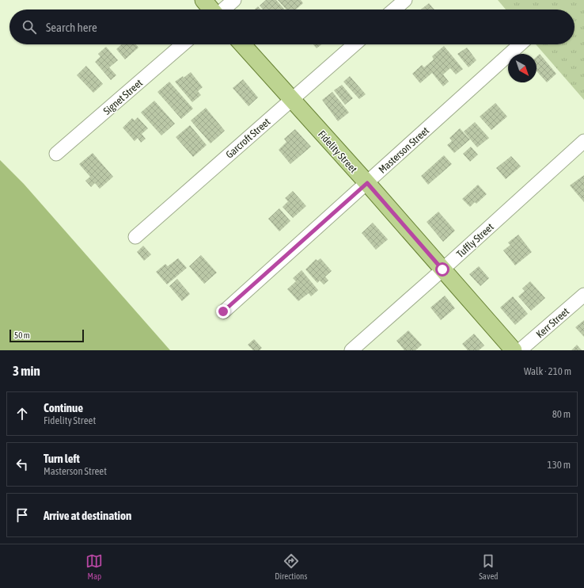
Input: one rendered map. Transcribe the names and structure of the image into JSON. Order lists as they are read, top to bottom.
{
  "streets": {
    "main road": ["Fidelity Street"],
    "street": [
      "Signet Street",
      "Garcroft Street",
      "Masterson Street",
      "Tuffly Street",
      "Kerr Street"
    ]
  },
  "crossings": [
    ["Garcroft Street", "Fidelity Street"],
    ["Masterson Street", "Fidelity Street"],
    ["Fidelity Street", "Tuffly Street"]
  ],
  "scale_bar": "50 m",
  "north": "bottom right",
  "page": {
    "search": "Search here",
    "scale": "50 m",
    "heading": ["3 min", "Walk · 210 m"],
    "list": [
      ["Continue", "Fidelity Street", "80 m"],
      ["Turn left", "Masterson Street", "130 m"],
      "Arrive at destination"
    ],
    "nav": ["Map", "Directions", "Saved"]
  }
}
